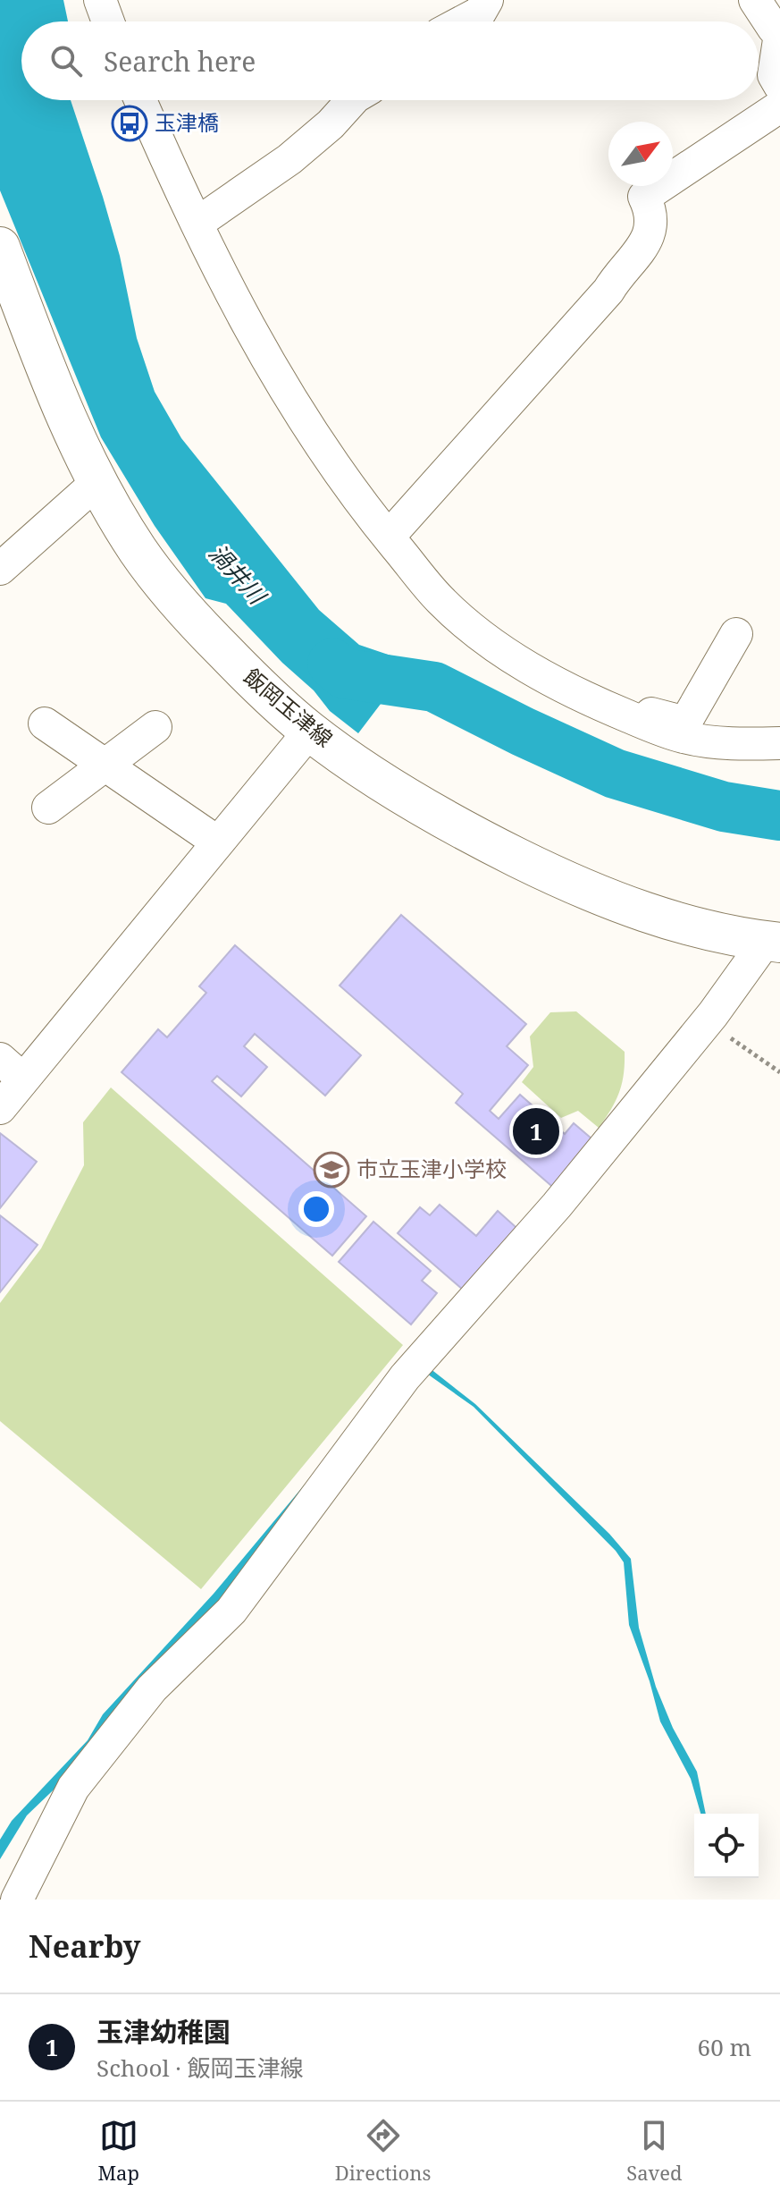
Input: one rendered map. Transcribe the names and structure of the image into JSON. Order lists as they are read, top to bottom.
{
  "streets": {
    "main road": ["飯岡玉津線"]
  },
  "water": ["渦井川"],
  "places": {
    "bus stop": ["玉津橋"],
    "school or university": ["市立玉津小学校"]
  },
  "north": "top right",
  "page": {
    "search": "Search here",
    "pins": "1",
    "heading": "Nearby",
    "list": [
      {
        "mark": "1",
        "name": "玉津幼稚園",
        "note": "School · 飯岡玉津線",
        "value": "60 m"
      }
    ],
    "nav": ["Map", "Directions", "Saved"]
  }
}
